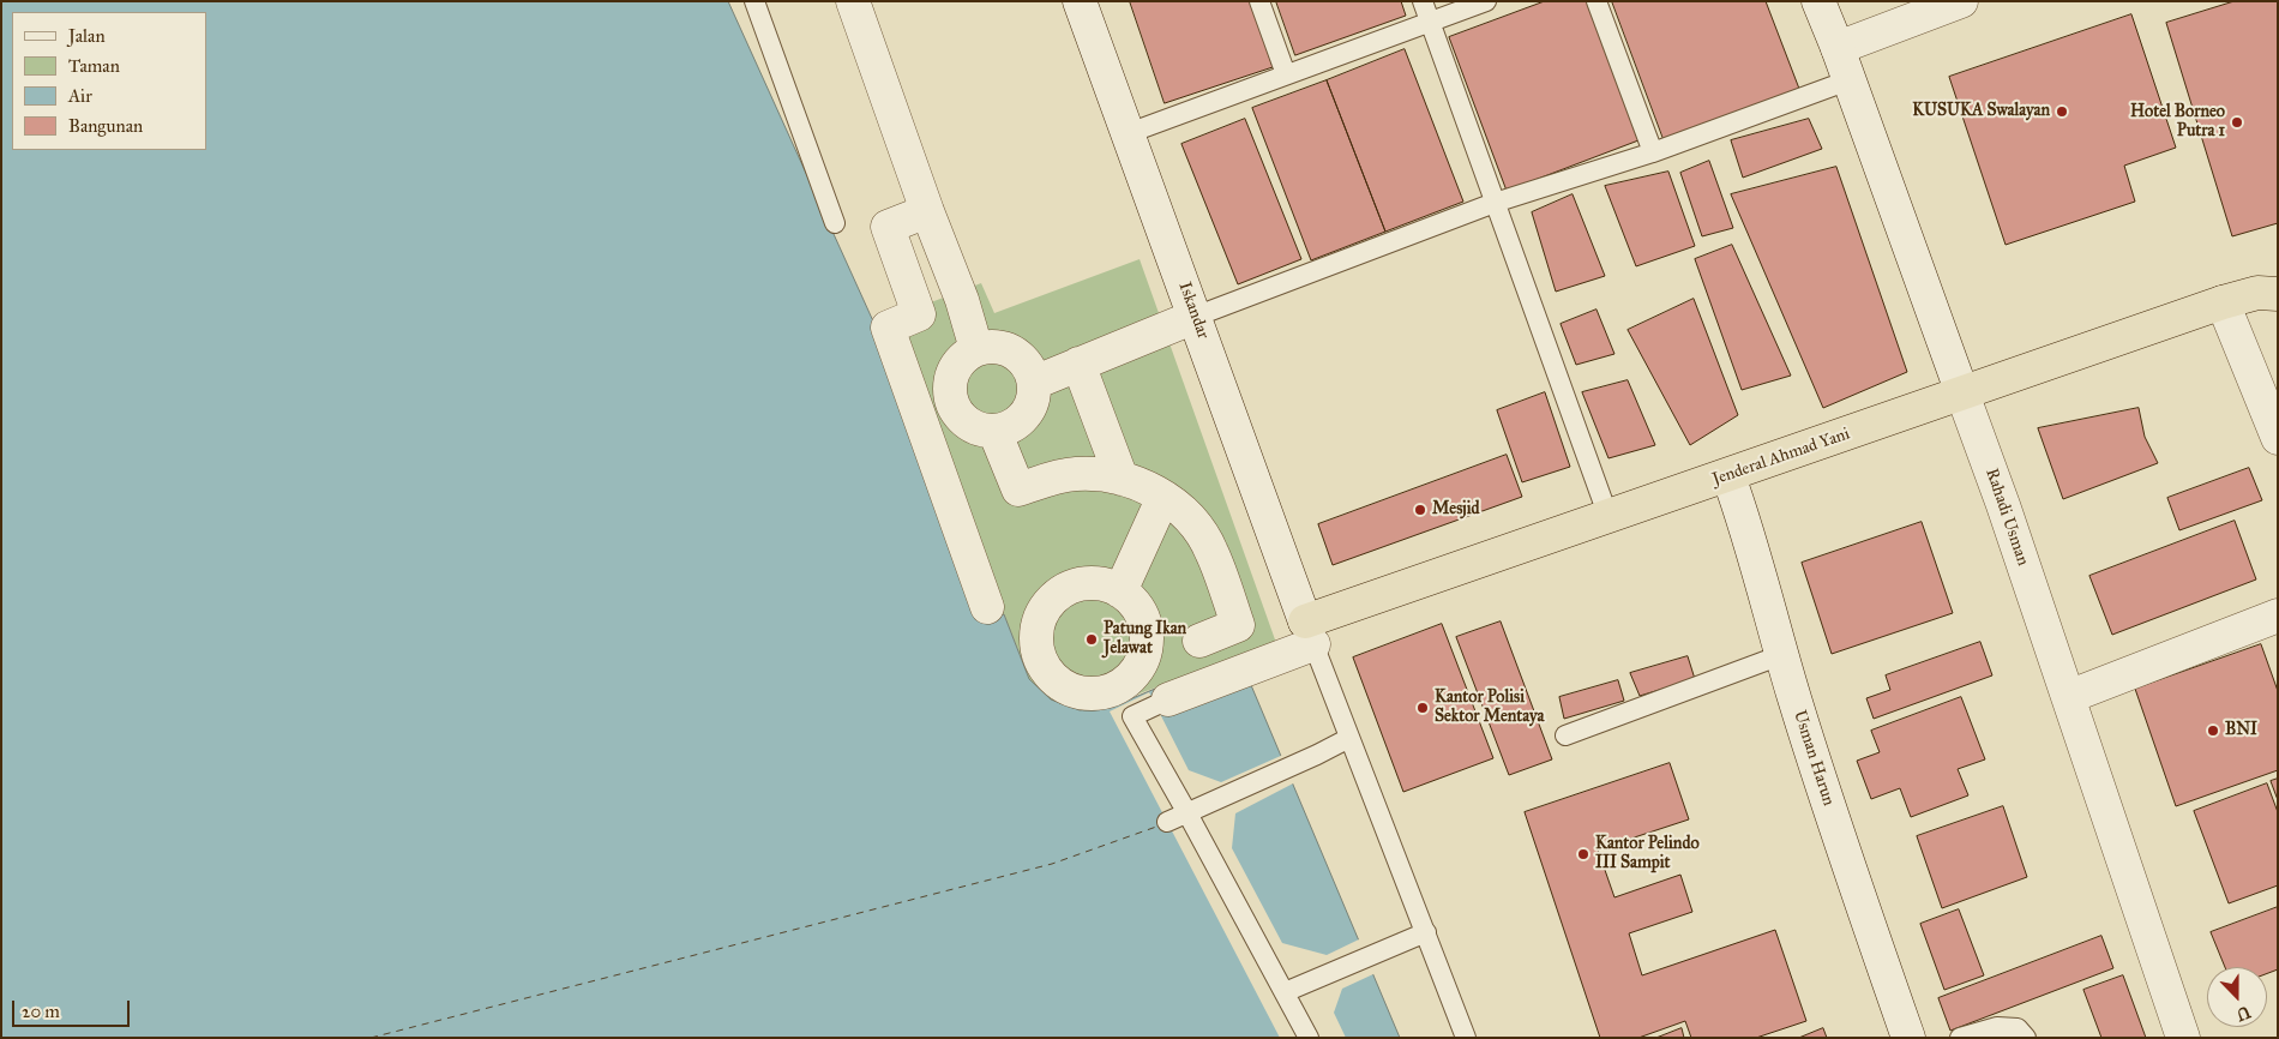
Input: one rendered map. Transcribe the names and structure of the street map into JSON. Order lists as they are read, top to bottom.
{
  "streets": {
    "highway": ["Jenderal Ahmad Yani"],
    "street": ["Iskandar", "Rahadi Usman", "Usman Harun"]
  },
  "crossings": [
    ["Iskandar", "Jenderal Ahmad Yani"],
    ["Jenderal Ahmad Yani", "Rahadi Usman"],
    ["Jenderal Ahmad Yani", "Usman Harun"]
  ],
  "places": [
    "KUSUKA Swalayan",
    "Hotel Borneo Putra 1",
    "Mesjid",
    "Patung Ikan Jelawat",
    "Kantor Polisi Sektor Mentaya",
    "BNI",
    "Kantor Pelindo III Sampit"
  ],
  "legend": [
    "Jalan",
    "Taman",
    "Air",
    "Bangunan"
  ],
  "scale_bar": "20 m",
  "north": "bottom"
}
